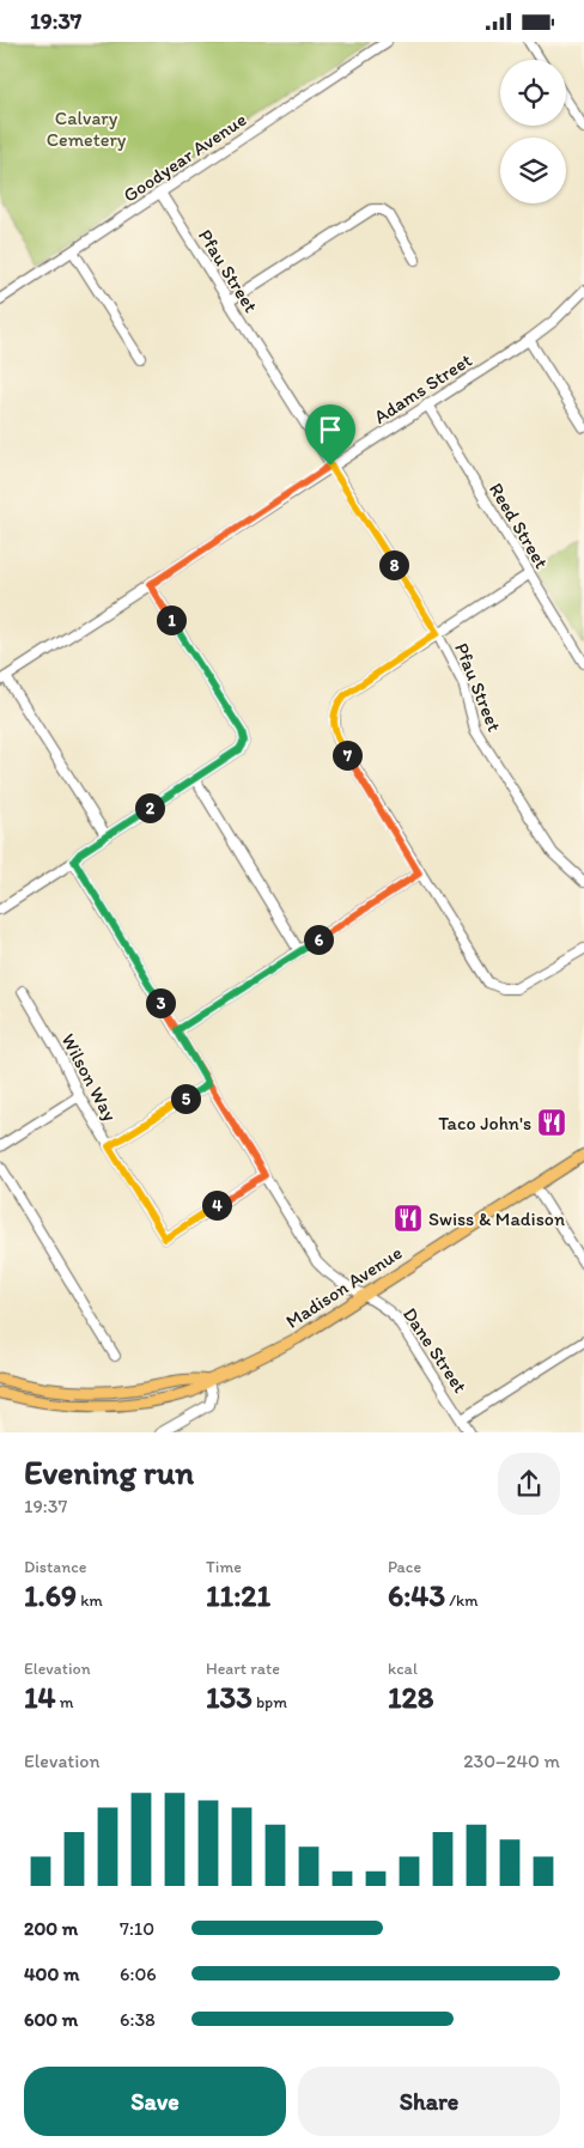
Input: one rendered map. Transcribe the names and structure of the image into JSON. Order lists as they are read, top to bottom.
{
  "streets": {
    "main road": ["Madison Avenue"],
    "street": [
      "Goodyear Avenue",
      "Pfau Street",
      "Adams Street",
      "Reed Street",
      "Wilson Way",
      "Dane Street"
    ]
  },
  "crossings": [
    ["Goodyear Avenue", "Pfau Street"],
    ["Pfau Street", "Adams Street"],
    ["Adams Street", "Reed Street"],
    ["Wilson Way", "Dane Street"],
    ["Madison Avenue", "Dane Street"]
  ],
  "parks": ["Calvary Cemetery"],
  "places": {
    "restaurant": ["Taco John's", "Swiss & Madison"]
  },
  "page": {
    "status": "19:37",
    "pins": [
      "8",
      "1",
      "7",
      "2",
      "6",
      "3",
      "5",
      "4"
    ],
    "heading": ["Evening run", "19:37"],
    "stats": [
      ["Distance", "1.69 km"],
      ["Time", "11:21"],
      ["Pace", "6:43 /km"],
      ["Elevation", "14 m"],
      ["Heart rate", "133 bpm"],
      ["kcal", "128"]
    ],
    "chart": ["Elevation", "230–240 m"],
    "list": [
      {
        "name": "200 m",
        "note": "7:10"
      },
      {
        "name": "400 m",
        "note": "6:06"
      },
      {
        "name": "600 m",
        "note": "6:38"
      }
    ],
    "buttons": ["Save", "Share"]
  }
}
